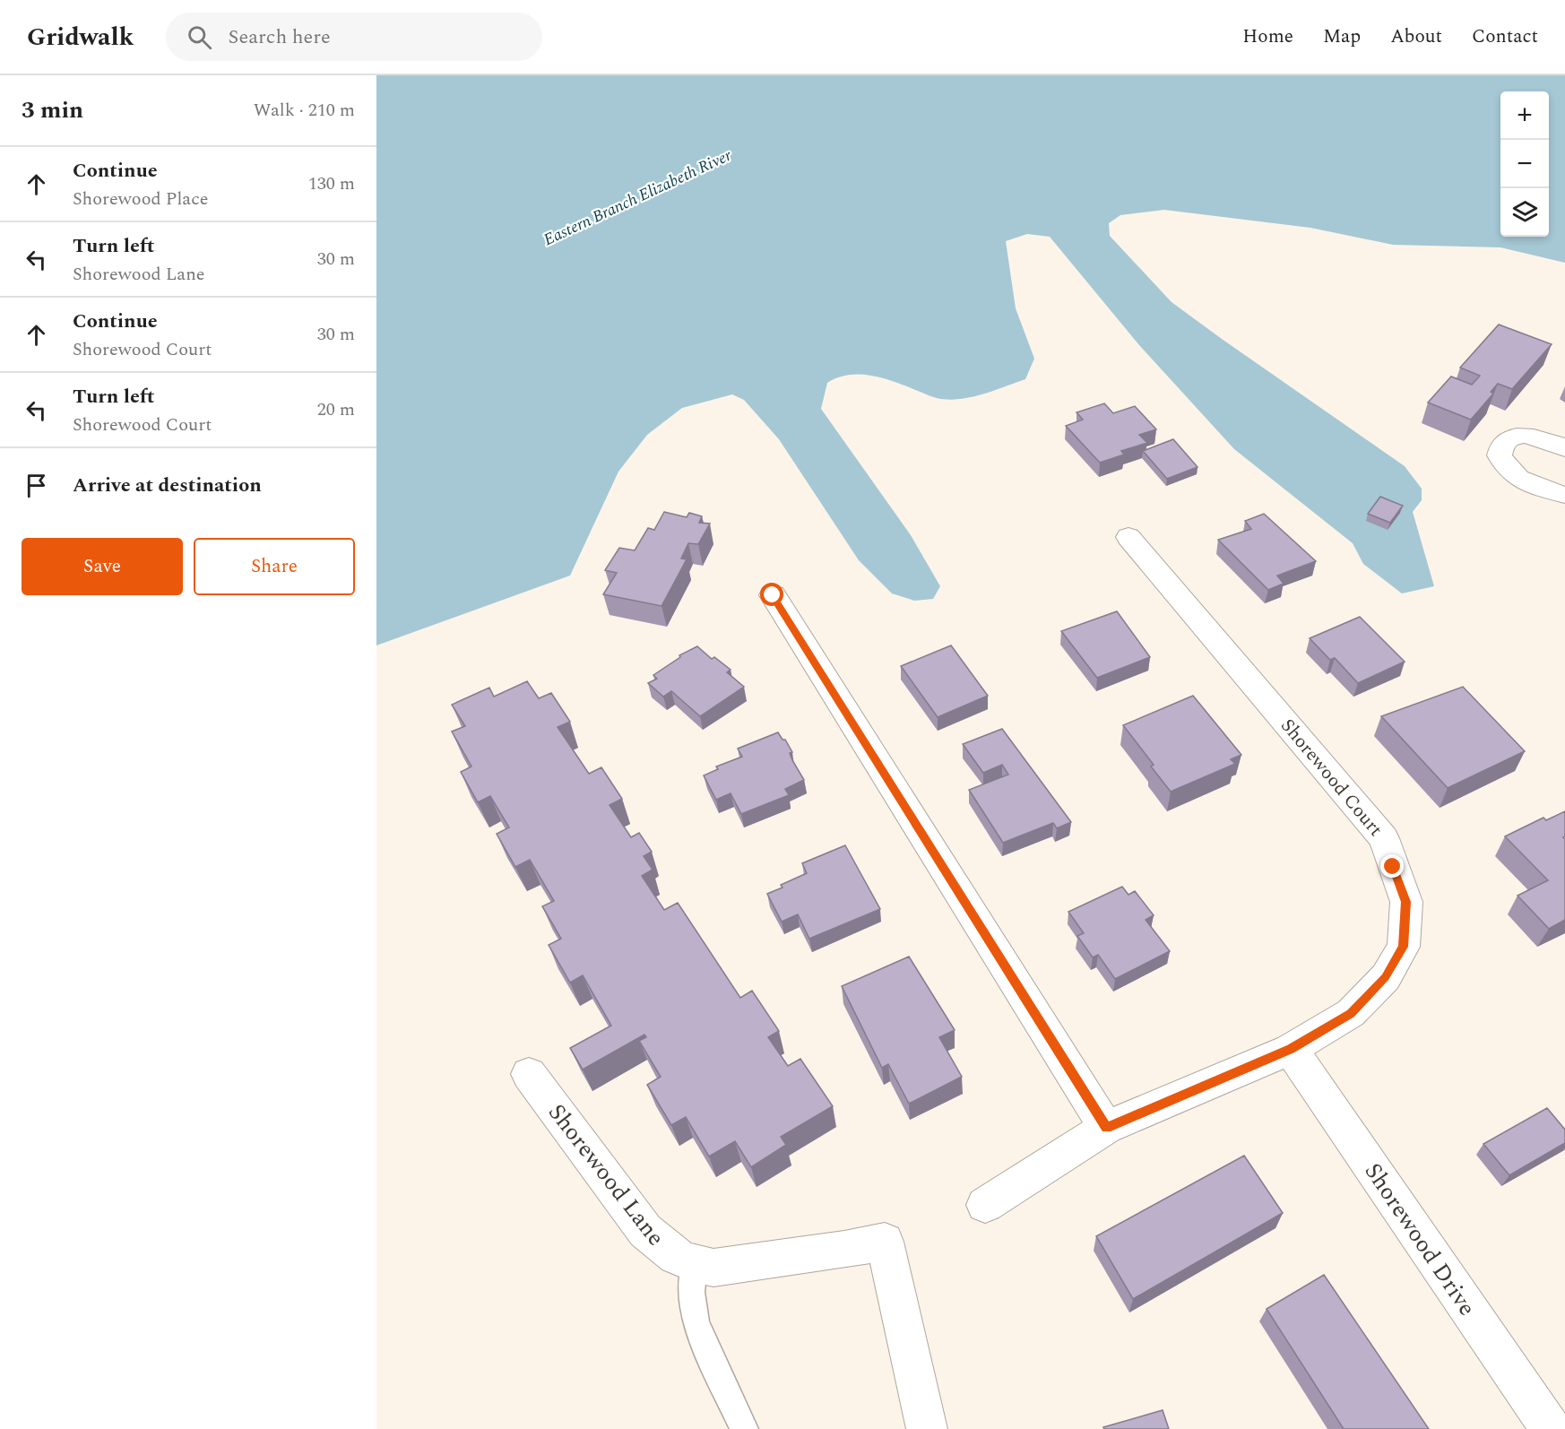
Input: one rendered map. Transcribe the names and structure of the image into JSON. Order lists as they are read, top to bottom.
{
  "streets": {
    "street": ["Shorewood Court", "Shorewood Lane", "Shorewood Drive"]
  },
  "crossings": [
    ["Shorewood Court", "Shorewood Drive"]
  ],
  "water": ["Eastern Branch Elizabeth River"],
  "page": {
    "header": "Gridwalk",
    "search": "Search here",
    "nav": [
      "Home",
      "Map",
      "About",
      "Contact"
    ],
    "heading": ["3 min", "Walk · 210 m"],
    "map_buttons": ["+", "−"],
    "list": [
      ["Continue", "Shorewood Place", "130 m"],
      ["Turn left", "Shorewood Lane", "30 m"],
      ["Continue", "Shorewood Court", "30 m"],
      ["Turn left", "Shorewood Court", "20 m"],
      "Arrive at destination"
    ],
    "buttons": ["Save", "Share"]
  }
}
